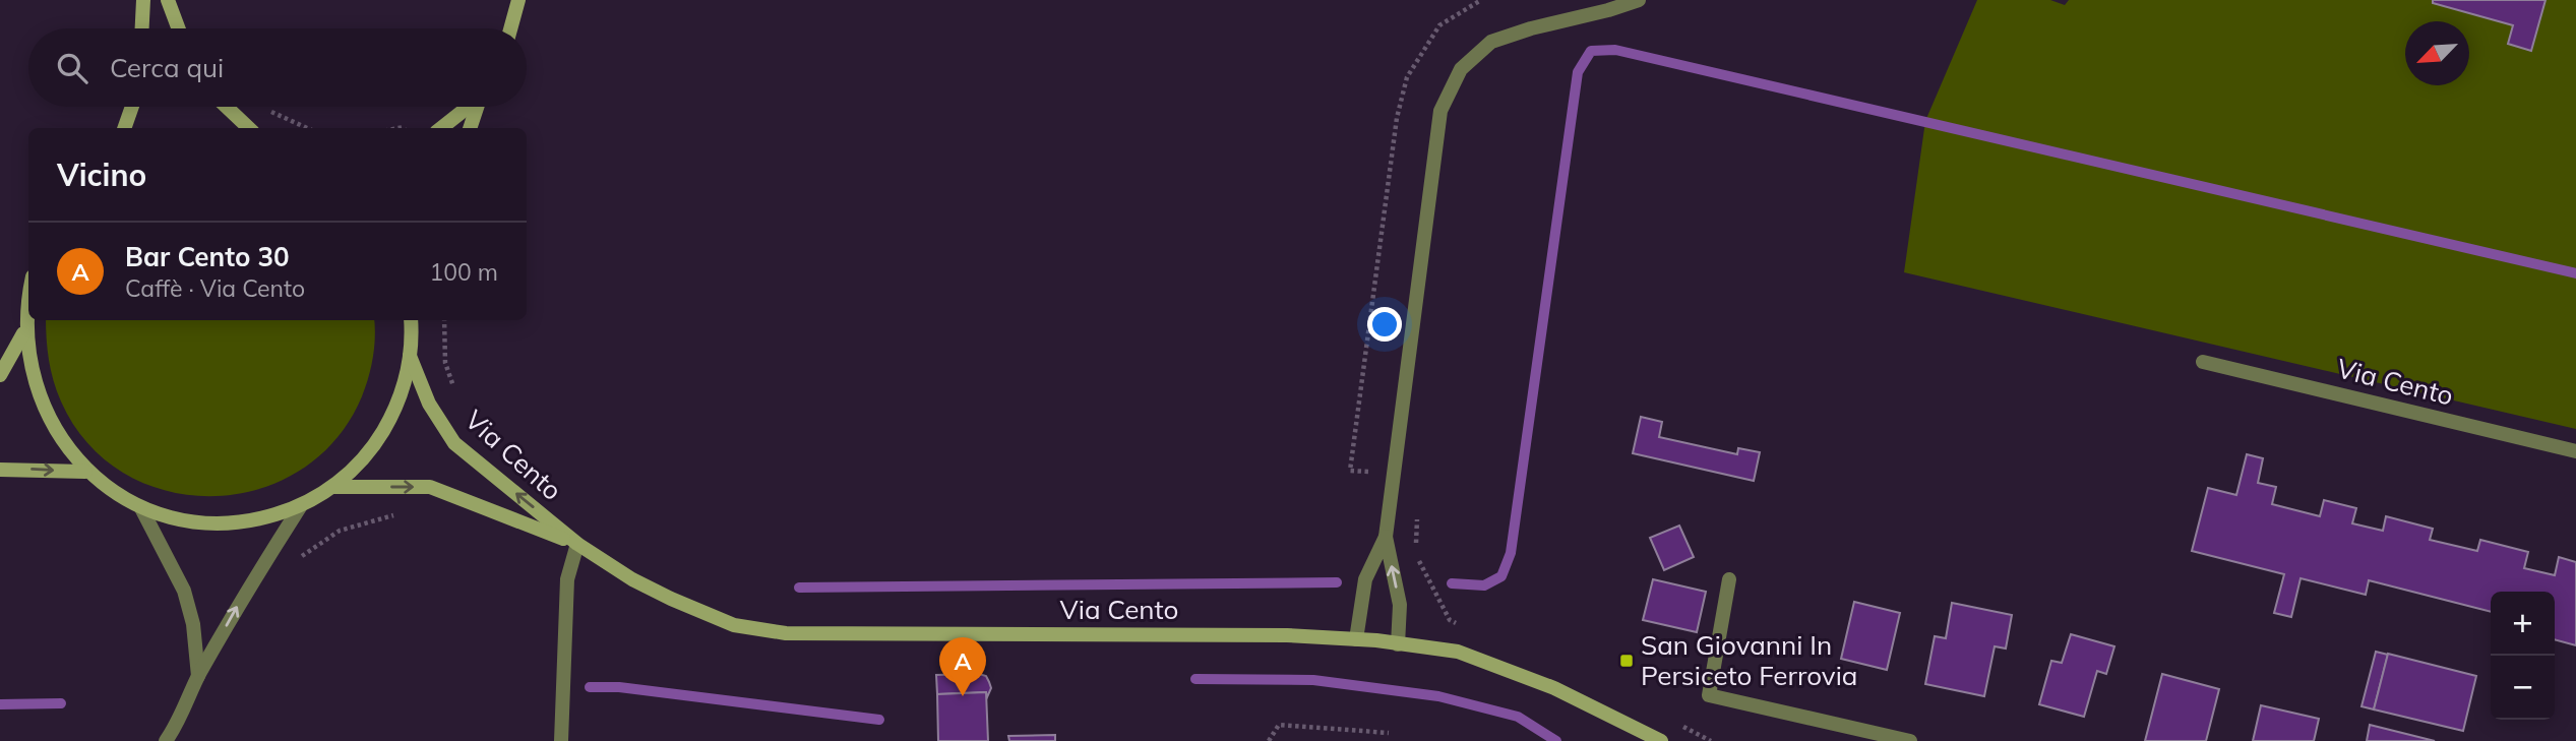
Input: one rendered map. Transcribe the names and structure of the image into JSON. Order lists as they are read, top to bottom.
{
  "streets": {
    "main road": ["Via Cento"]
  },
  "places": {
    "transit": ["San Giovanni In Persiceto Ferrovia"]
  },
  "north": "bottom left",
  "page": {
    "search": "Cerca qui",
    "heading": "Vicino",
    "list": [
      {
        "mark": "A",
        "name": "Bar Cento 30",
        "note": "Caffè · Via Cento",
        "value": "100 m"
      }
    ],
    "map_buttons": ["+", "−"],
    "pins": "A"
  }
}
